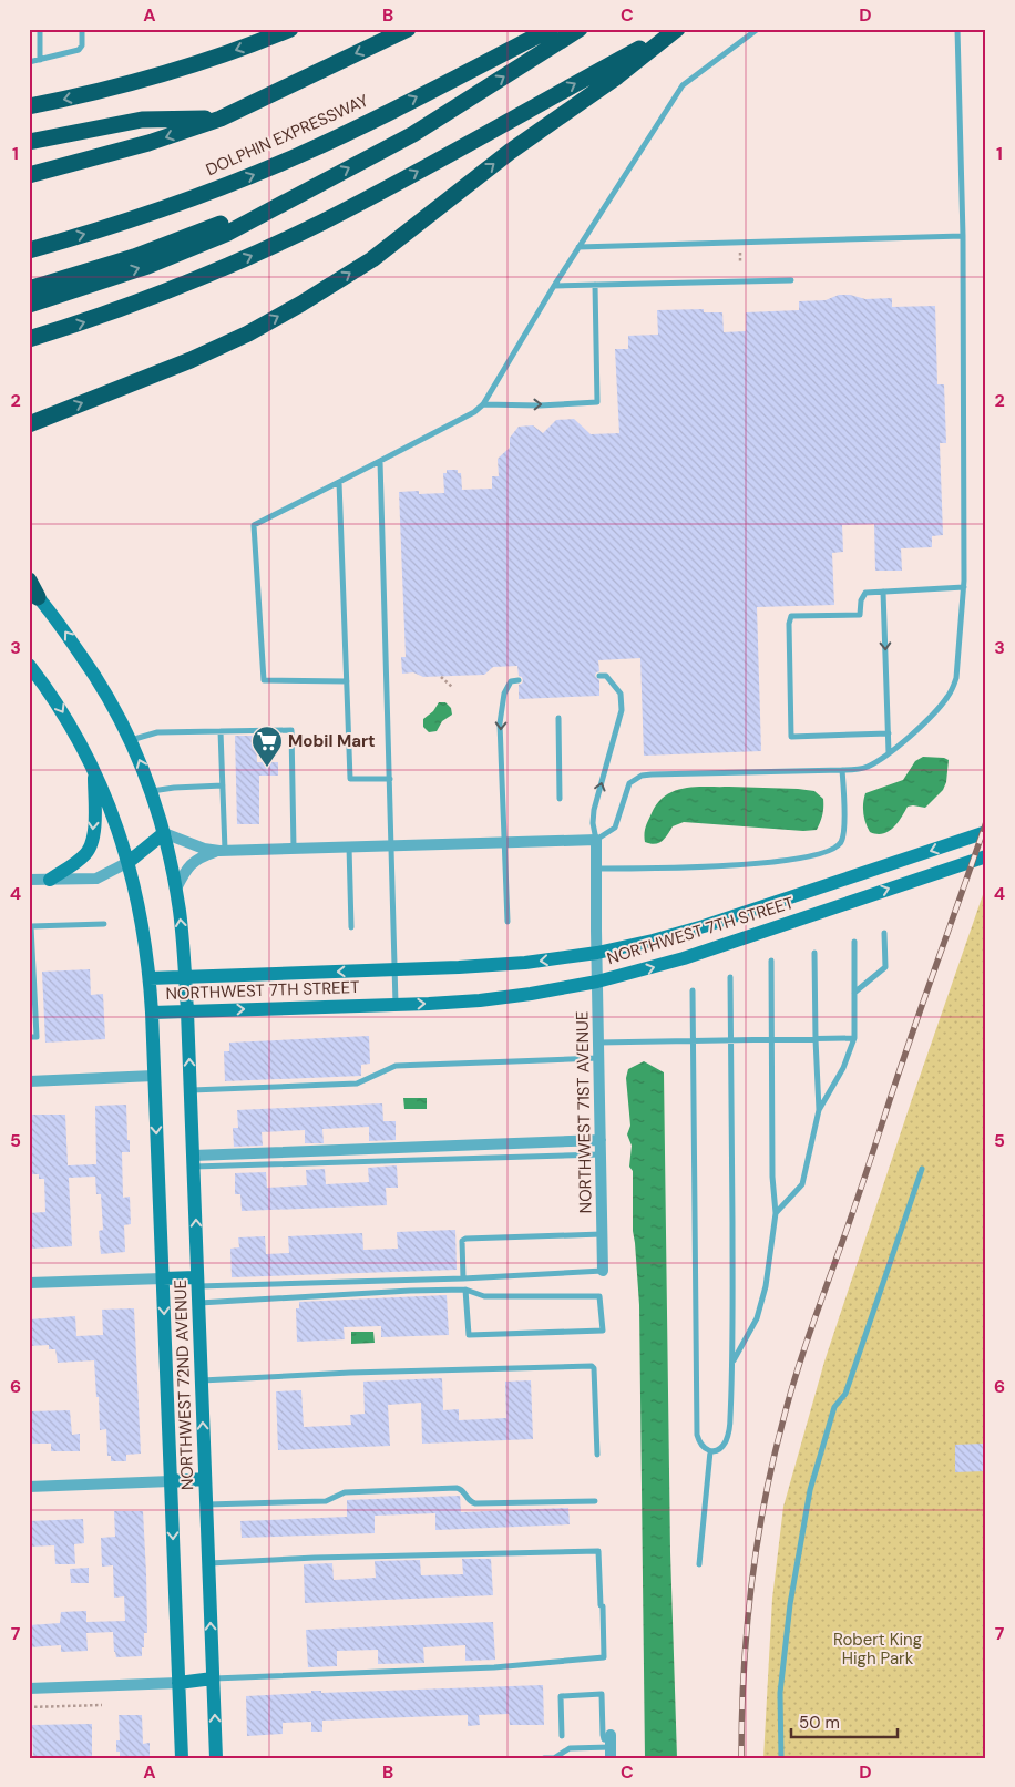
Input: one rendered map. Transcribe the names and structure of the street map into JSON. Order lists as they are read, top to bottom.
{
  "streets": {
    "highway": ["DOLPHIN EXPRESSWAY"],
    "main road": ["NORTHWEST 7TH STREET", "NORTHWEST 72ND AVENUE"],
    "street": ["NORTHWEST 71ST AVENUE"]
  },
  "crossings": [
    ["NORTHWEST 7TH STREET", "NORTHWEST 71ST AVENUE"],
    ["NORTHWEST 7TH STREET", "NORTHWEST 72ND AVENUE"]
  ],
  "parks": ["Robert King High Park"],
  "places": {
    "supermarket": ["Mobil Mart"]
  },
  "scale_bar": "50 m",
  "grid": {
    "columns": [
      "A",
      "B",
      "C",
      "D"
    ],
    "rows": [
      "1",
      "2",
      "3",
      "4",
      "5",
      "6",
      "7"
    ]
  }
}
